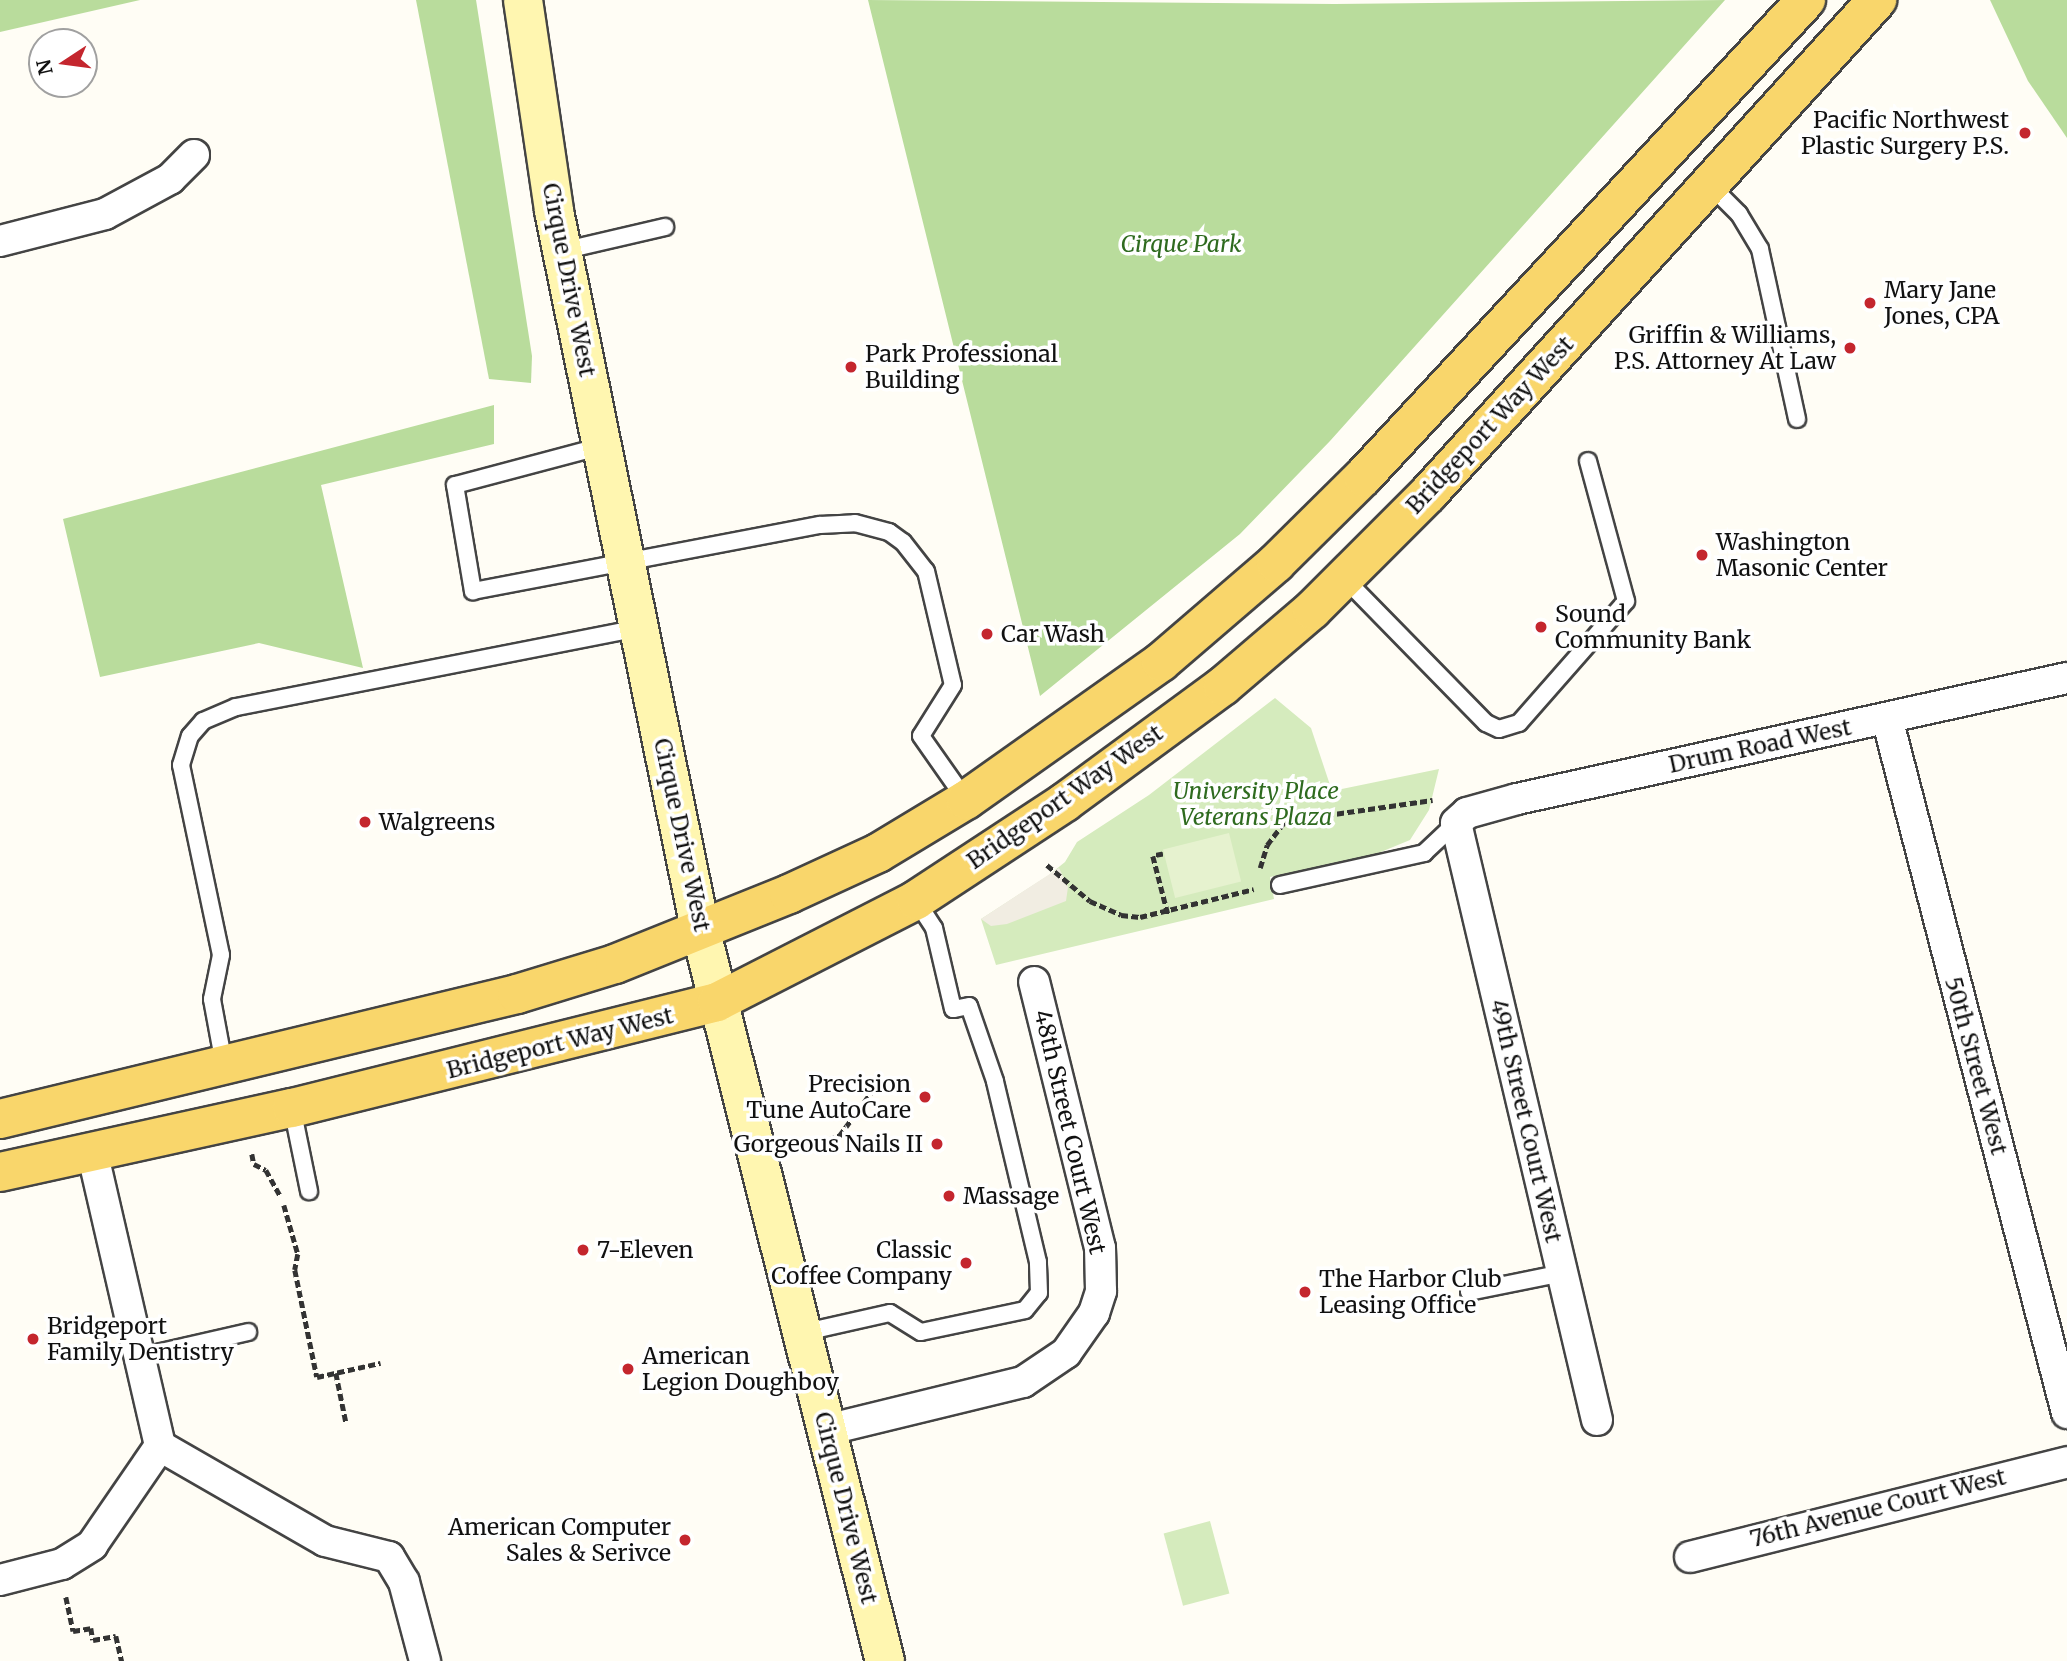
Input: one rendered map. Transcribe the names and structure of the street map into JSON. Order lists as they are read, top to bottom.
{
  "streets": {
    "main road": ["Cirque Drive West", "Bridgeport Way West"],
    "street": [
      "Drum Road West",
      "50th Street West",
      "49th Street Court West",
      "48th Street Court West",
      "76th Avenue Court West"
    ]
  },
  "crossings": [
    ["Cirque Drive West", "Bridgeport Way West"],
    ["Cirque Drive West", "48th Street Court West"],
    ["Drum Road West", "50th Street West"],
    ["Drum Road West", "49th Street Court West"]
  ],
  "parks": ["Cirque Park", "University Place Veterans Plaza"],
  "places": [
    "Pacific Northwest Plastic Surgery P.S.",
    "Mary Jane Jones, CPA",
    "Griffin & Williams, P.S. Attorney At Law",
    "Park Professional Building",
    "Washington Masonic Center",
    "Sound Community Bank",
    "Car Wash",
    "Walgreens",
    "Precision Tune AutoCare",
    "Gorgeous Nails II",
    "Massage",
    "7-Eleven",
    "Classic Coffee Company",
    "The Harbor Club Leasing Office",
    "Bridgeport Family Dentistry",
    "American Legion Doughboy",
    "American Computer Sales & Serivce"
  ],
  "north": "left"
}
